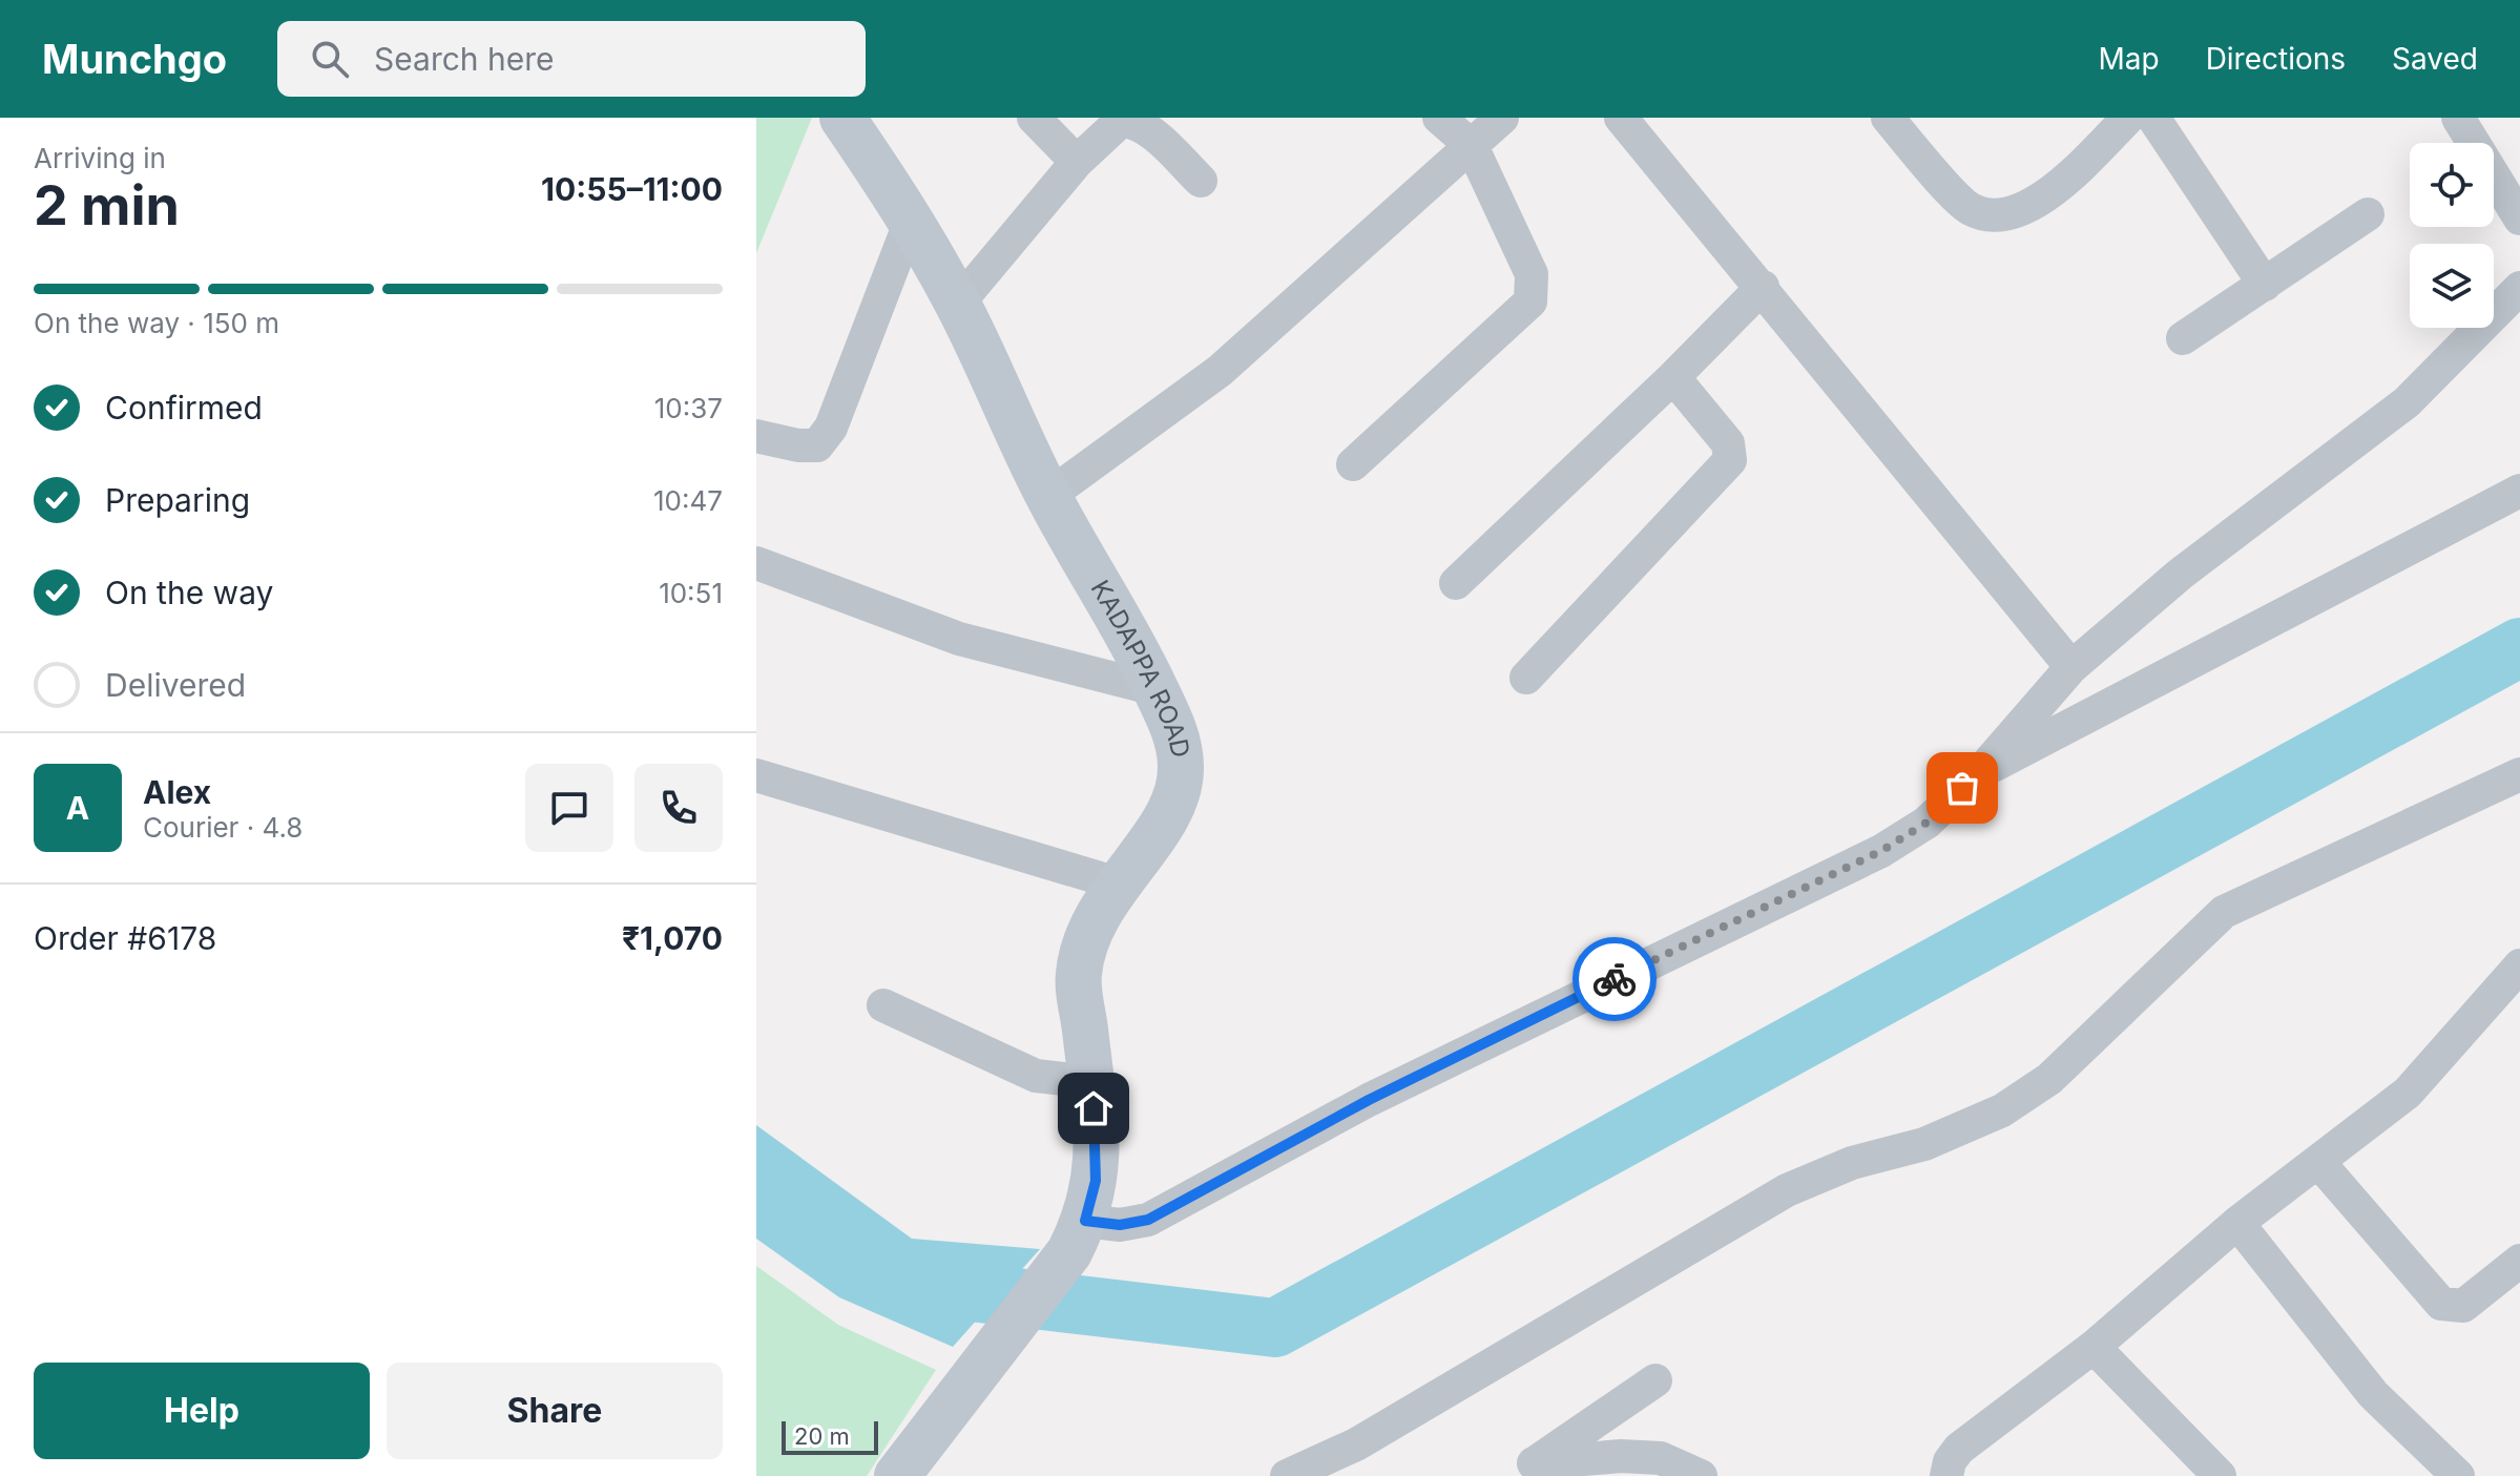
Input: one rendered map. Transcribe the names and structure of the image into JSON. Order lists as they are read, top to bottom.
{
  "streets": {
    "main road": ["KADAPPA ROAD"]
  },
  "scale_bar": "20 m",
  "page": {
    "header": "Munchgo",
    "search": "Search here",
    "nav": ["Map", "Directions", "Saved"],
    "heading": ["2 min", "Arriving in", "10:55–11:00"],
    "panel": [
      "Alex",
      "Courier · 4.8",
      "Order #6178",
      "₹1,070"
    ],
    "bar": "On the way · 150 m",
    "list": [
      ["Confirmed", "10:37"],
      ["Preparing", "10:47"],
      ["On the way", "10:51"],
      "Delivered"
    ],
    "round": "A",
    "buttons": ["Help", "Share"],
    "scale": "20 m"
  }
}
